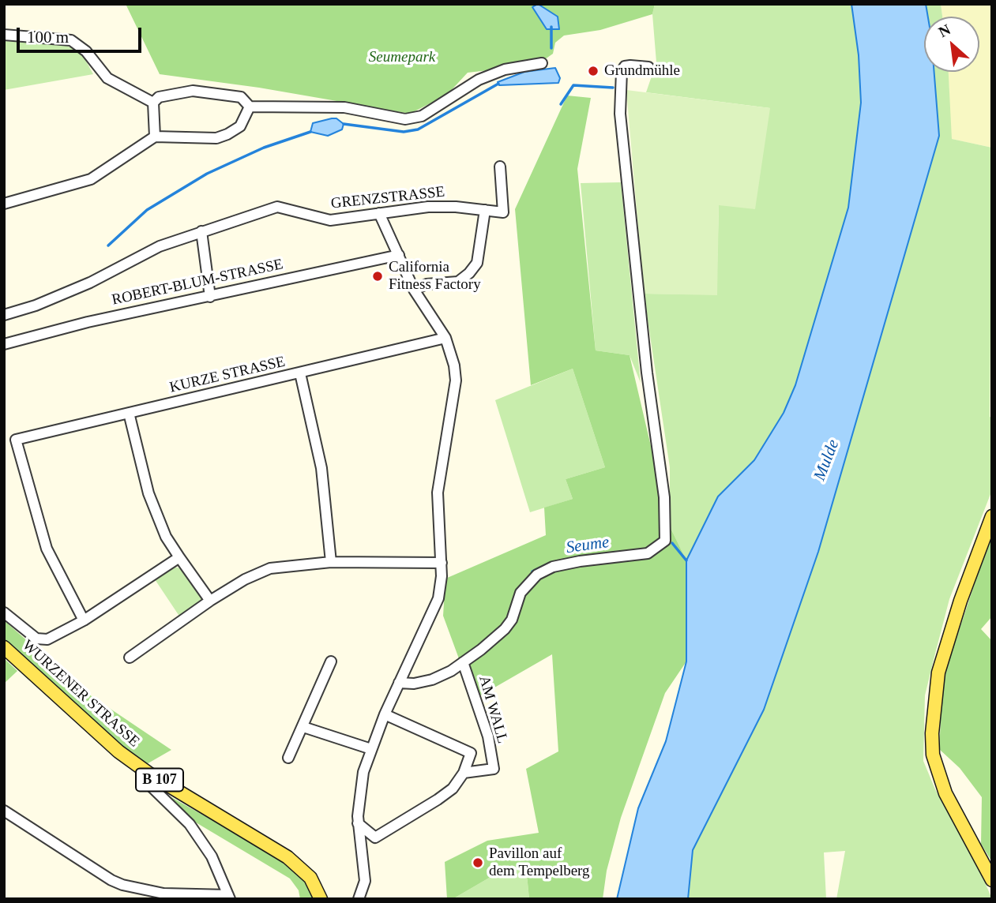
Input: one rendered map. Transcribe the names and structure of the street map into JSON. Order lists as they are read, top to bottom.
{
  "streets": {
    "main road": ["WURZENER STRASSE", "B 107"],
    "street": [
      "GRENZSTRASSE",
      "ROBERT-BLUM-STRASSE",
      "KURZE STRASSE",
      "AM WALL"
    ]
  },
  "water": ["Mulde", "Seume"],
  "parks": ["Seumepark"],
  "places": ["Grundmühle", "California Fitness Factory", "Pavillon auf dem Tempelberg"],
  "scale_bar": "100 m",
  "north": "top left"
}
